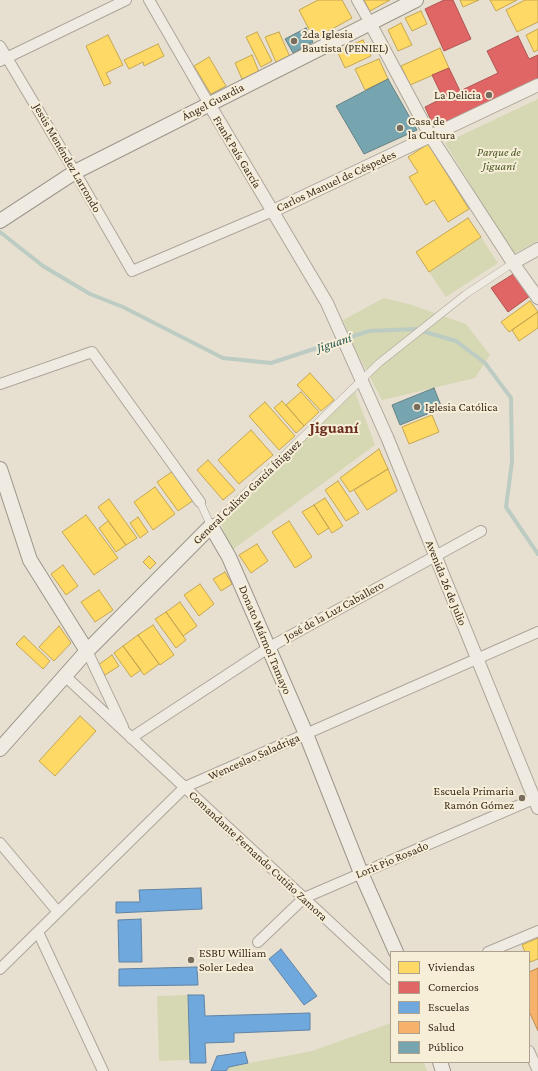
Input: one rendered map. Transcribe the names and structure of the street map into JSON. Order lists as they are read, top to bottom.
{
  "streets": {
    "main road": [
      "Ángel Guardia",
      "General Calixto García Íñiguez",
      "Donato Mármol Tamayo",
      "Comandante Fernando Cutiño Zamora"
    ],
    "street": [
      "Frank País García",
      "Jesús Menéndez Larrondo",
      "Carlos Manuel de Céspedes",
      "Avenida 26 de Julio",
      "José de la Luz Caballero",
      "Wenceslao Saladriga",
      "Lorit Pio Rosado"
    ]
  },
  "crossings": [
    ["Ángel Guardia", "Frank País García"],
    ["Ángel Guardia", "Jesús Menéndez Larrondo"],
    ["Frank País García", "Carlos Manuel de Céspedes"],
    ["Frank País García", "Avenida 26 de Julio"],
    ["Jesús Menéndez Larrondo", "Carlos Manuel de Céspedes"],
    ["General Calixto García Íñiguez", "Avenida 26 de Julio"],
    ["General Calixto García Íñiguez", "Donato Mármol Tamayo"],
    ["General Calixto García Íñiguez", "Comandante Fernando Cutiño Zamora"],
    ["Avenida 26 de Julio", "José de la Luz Caballero"],
    ["Avenida 26 de Julio", "Wenceslao Saladriga"],
    ["Avenida 26 de Julio", "Lorit Pio Rosado"],
    ["José de la Luz Caballero", "Donato Mármol Tamayo"],
    ["José de la Luz Caballero", "Comandante Fernando Cutiño Zamora"],
    ["Donato Mármol Tamayo", "Wenceslao Saladriga"],
    ["Donato Mármol Tamayo", "Lorit Pio Rosado"],
    ["Wenceslao Saladriga", "Comandante Fernando Cutiño Zamora"],
    ["Comandante Fernando Cutiño Zamora", "Lorit Pio Rosado"]
  ],
  "districts": ["Jiguaní"],
  "water": ["Jiguaní"],
  "parks": ["Parque de Jiguaní"],
  "places": [
    "2da Iglesia Bautista (PENIEL)",
    "La Delicia",
    "Casa de la Cultura",
    "Iglesia Católica",
    "Escuela Primaria Ramón Gómez",
    "ESBU William Soler Ledea"
  ],
  "legend": [
    "Viviendas",
    "Comercios",
    "Escuelas",
    "Salud",
    "Público"
  ]
}
